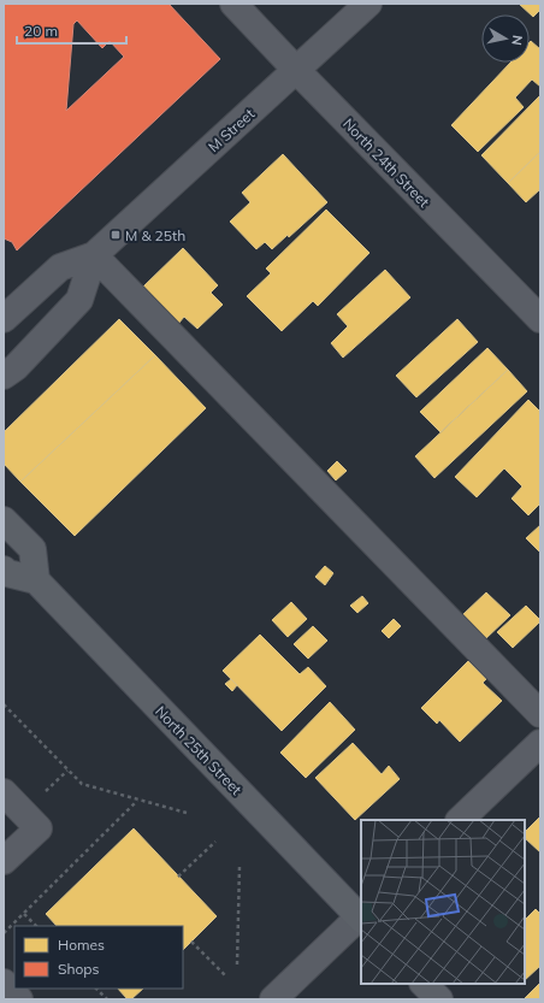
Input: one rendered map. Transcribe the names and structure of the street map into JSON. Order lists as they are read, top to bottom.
{
  "streets": {
    "main road": ["North 25th Street"],
    "street": ["M Street", "North 24th Street"]
  },
  "crossings": [
    ["M Street", "North 24th Street"]
  ],
  "places": {
    "transit": ["M & 25th"]
  },
  "legend": ["Homes", "Shops"],
  "scale_bar": "20 m",
  "north": "right"
}
